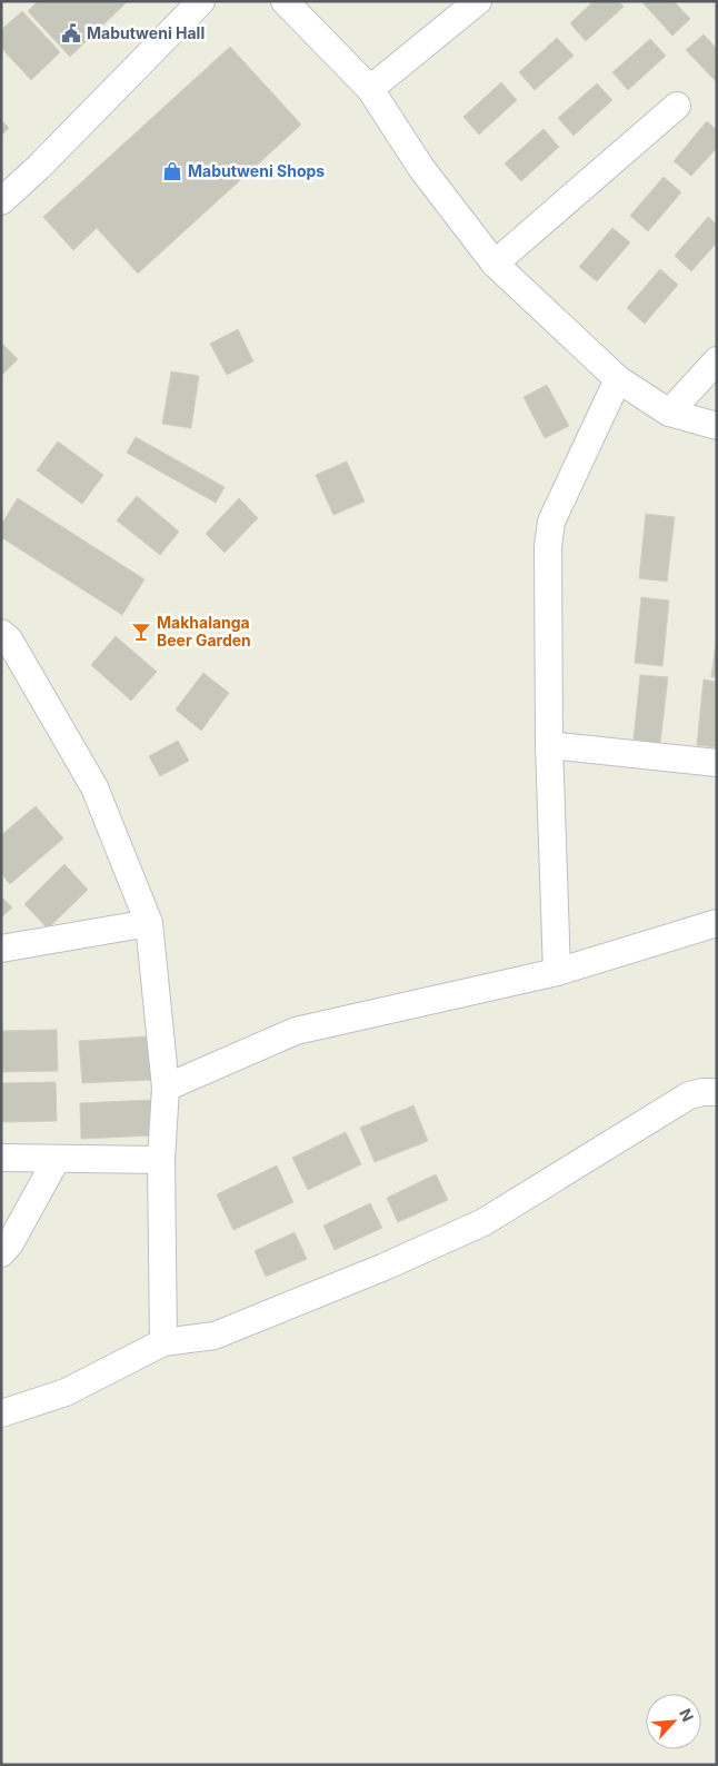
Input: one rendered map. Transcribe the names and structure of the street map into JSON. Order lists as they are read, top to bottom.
{
  "places": {
    "public building": ["Mabutweni Hall"],
    "shop": ["Mabutweni Shops"],
    "bar": ["Makhalanga Beer Garden"]
  },
  "north": "top right"
}
